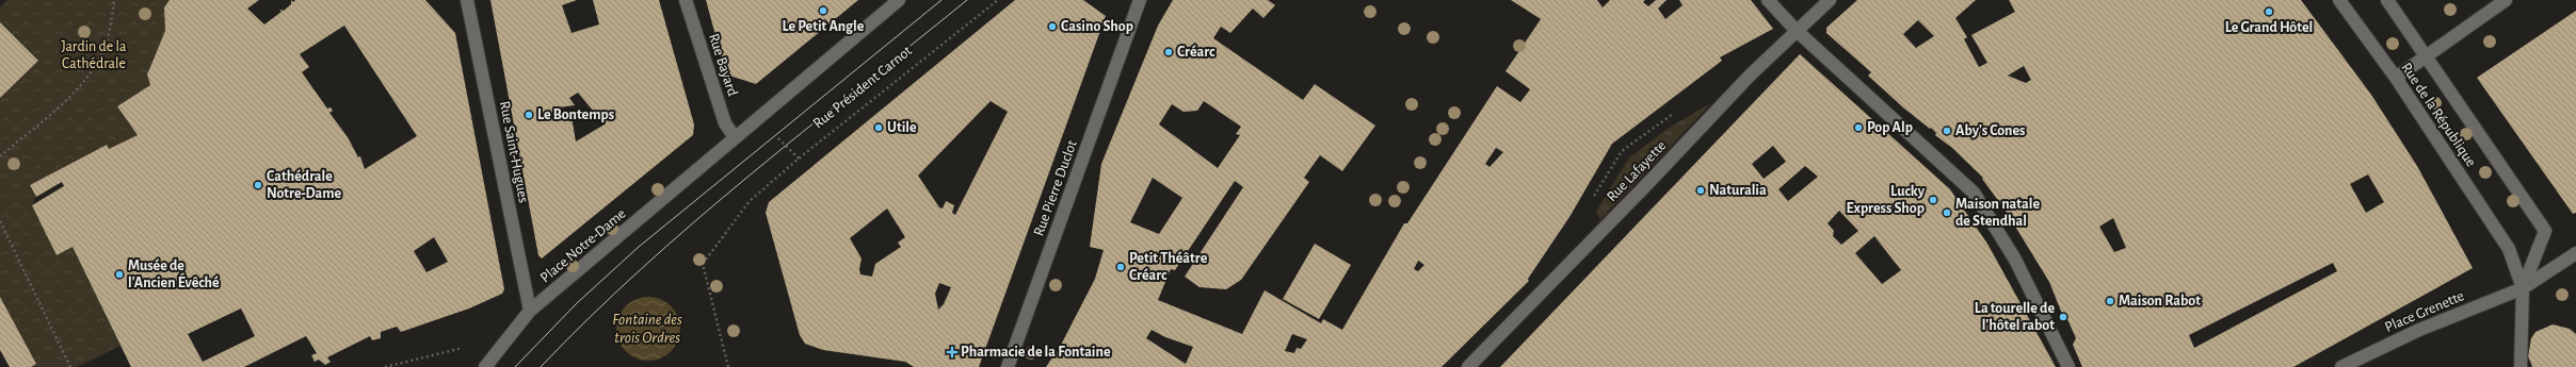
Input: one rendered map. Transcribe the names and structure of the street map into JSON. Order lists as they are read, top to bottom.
{
  "streets": {
    "street": [
      "Rue Bayard",
      "Rue de la République",
      "Rue Saint-Hugues",
      "Rue Lafayette",
      "Rue Pierre Duclot",
      "Place Notre-Dame",
      "Place Grenette"
    ],
    "path": ["Rue Président Carnot"]
  },
  "crossings": [
    ["Rue Bayard", "Place Notre-Dame"],
    ["Rue de la République", "Place Grenette"],
    ["Rue Saint-Hugues", "Place Notre-Dame"]
  ],
  "water": ["Fontaine des trois Ordres"],
  "parks": ["Jardin de la Cathédrale"],
  "places": {
    "other": [
      "Le Petit Angle",
      "Le Grand Hôtel",
      "Casino Shop",
      "Créarc",
      "Le Bontemps",
      "Utile",
      "Pop Alp",
      "Aby's Cones",
      "Cathédrale Notre-Dame",
      "Naturalia",
      "Lucky Express Shop",
      "Maison natale de Stendhal",
      "Petit Théâtre Créarc",
      "Musée de l'Ancien Évêché",
      "Maison Rabot",
      "La tourelle de l'hôtel rabot"
    ],
    "health": ["Pharmacie de la Fontaine"]
  }
}
